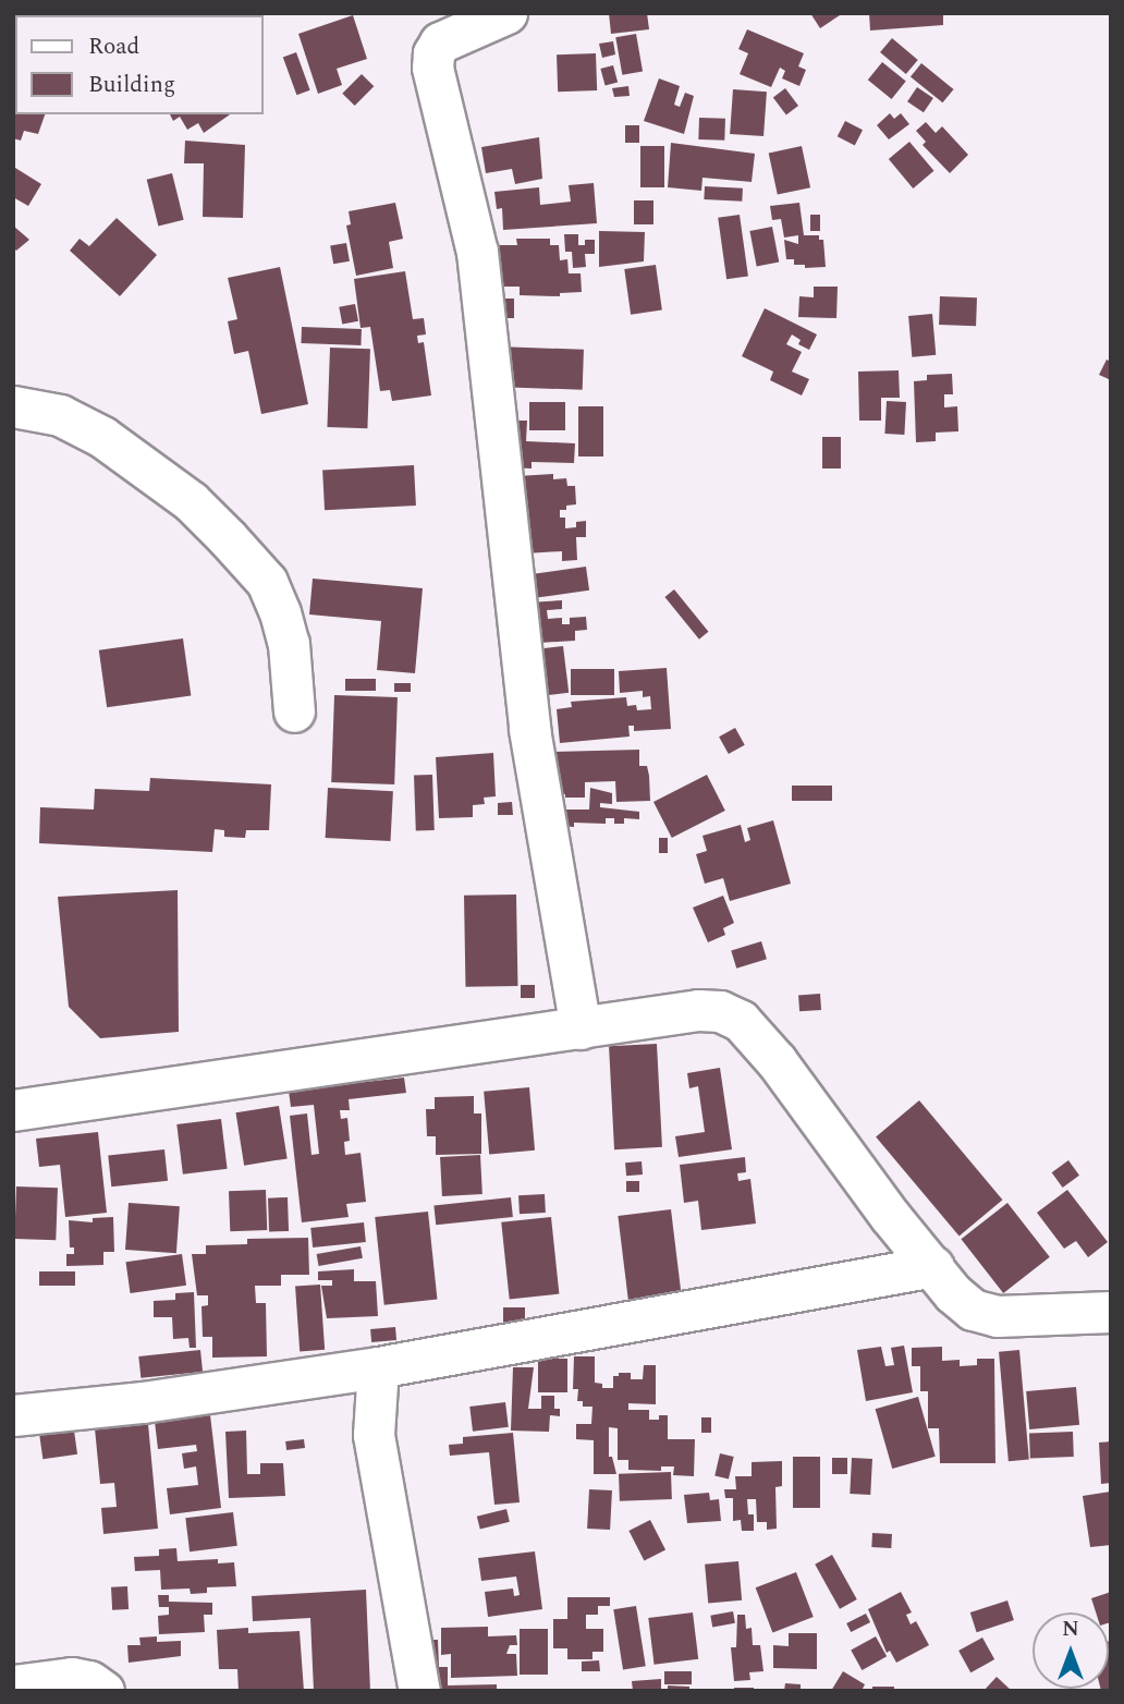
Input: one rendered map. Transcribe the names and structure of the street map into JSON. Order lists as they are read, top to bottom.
{
  "legend": ["Road", "Building"],
  "north": "top"
}
